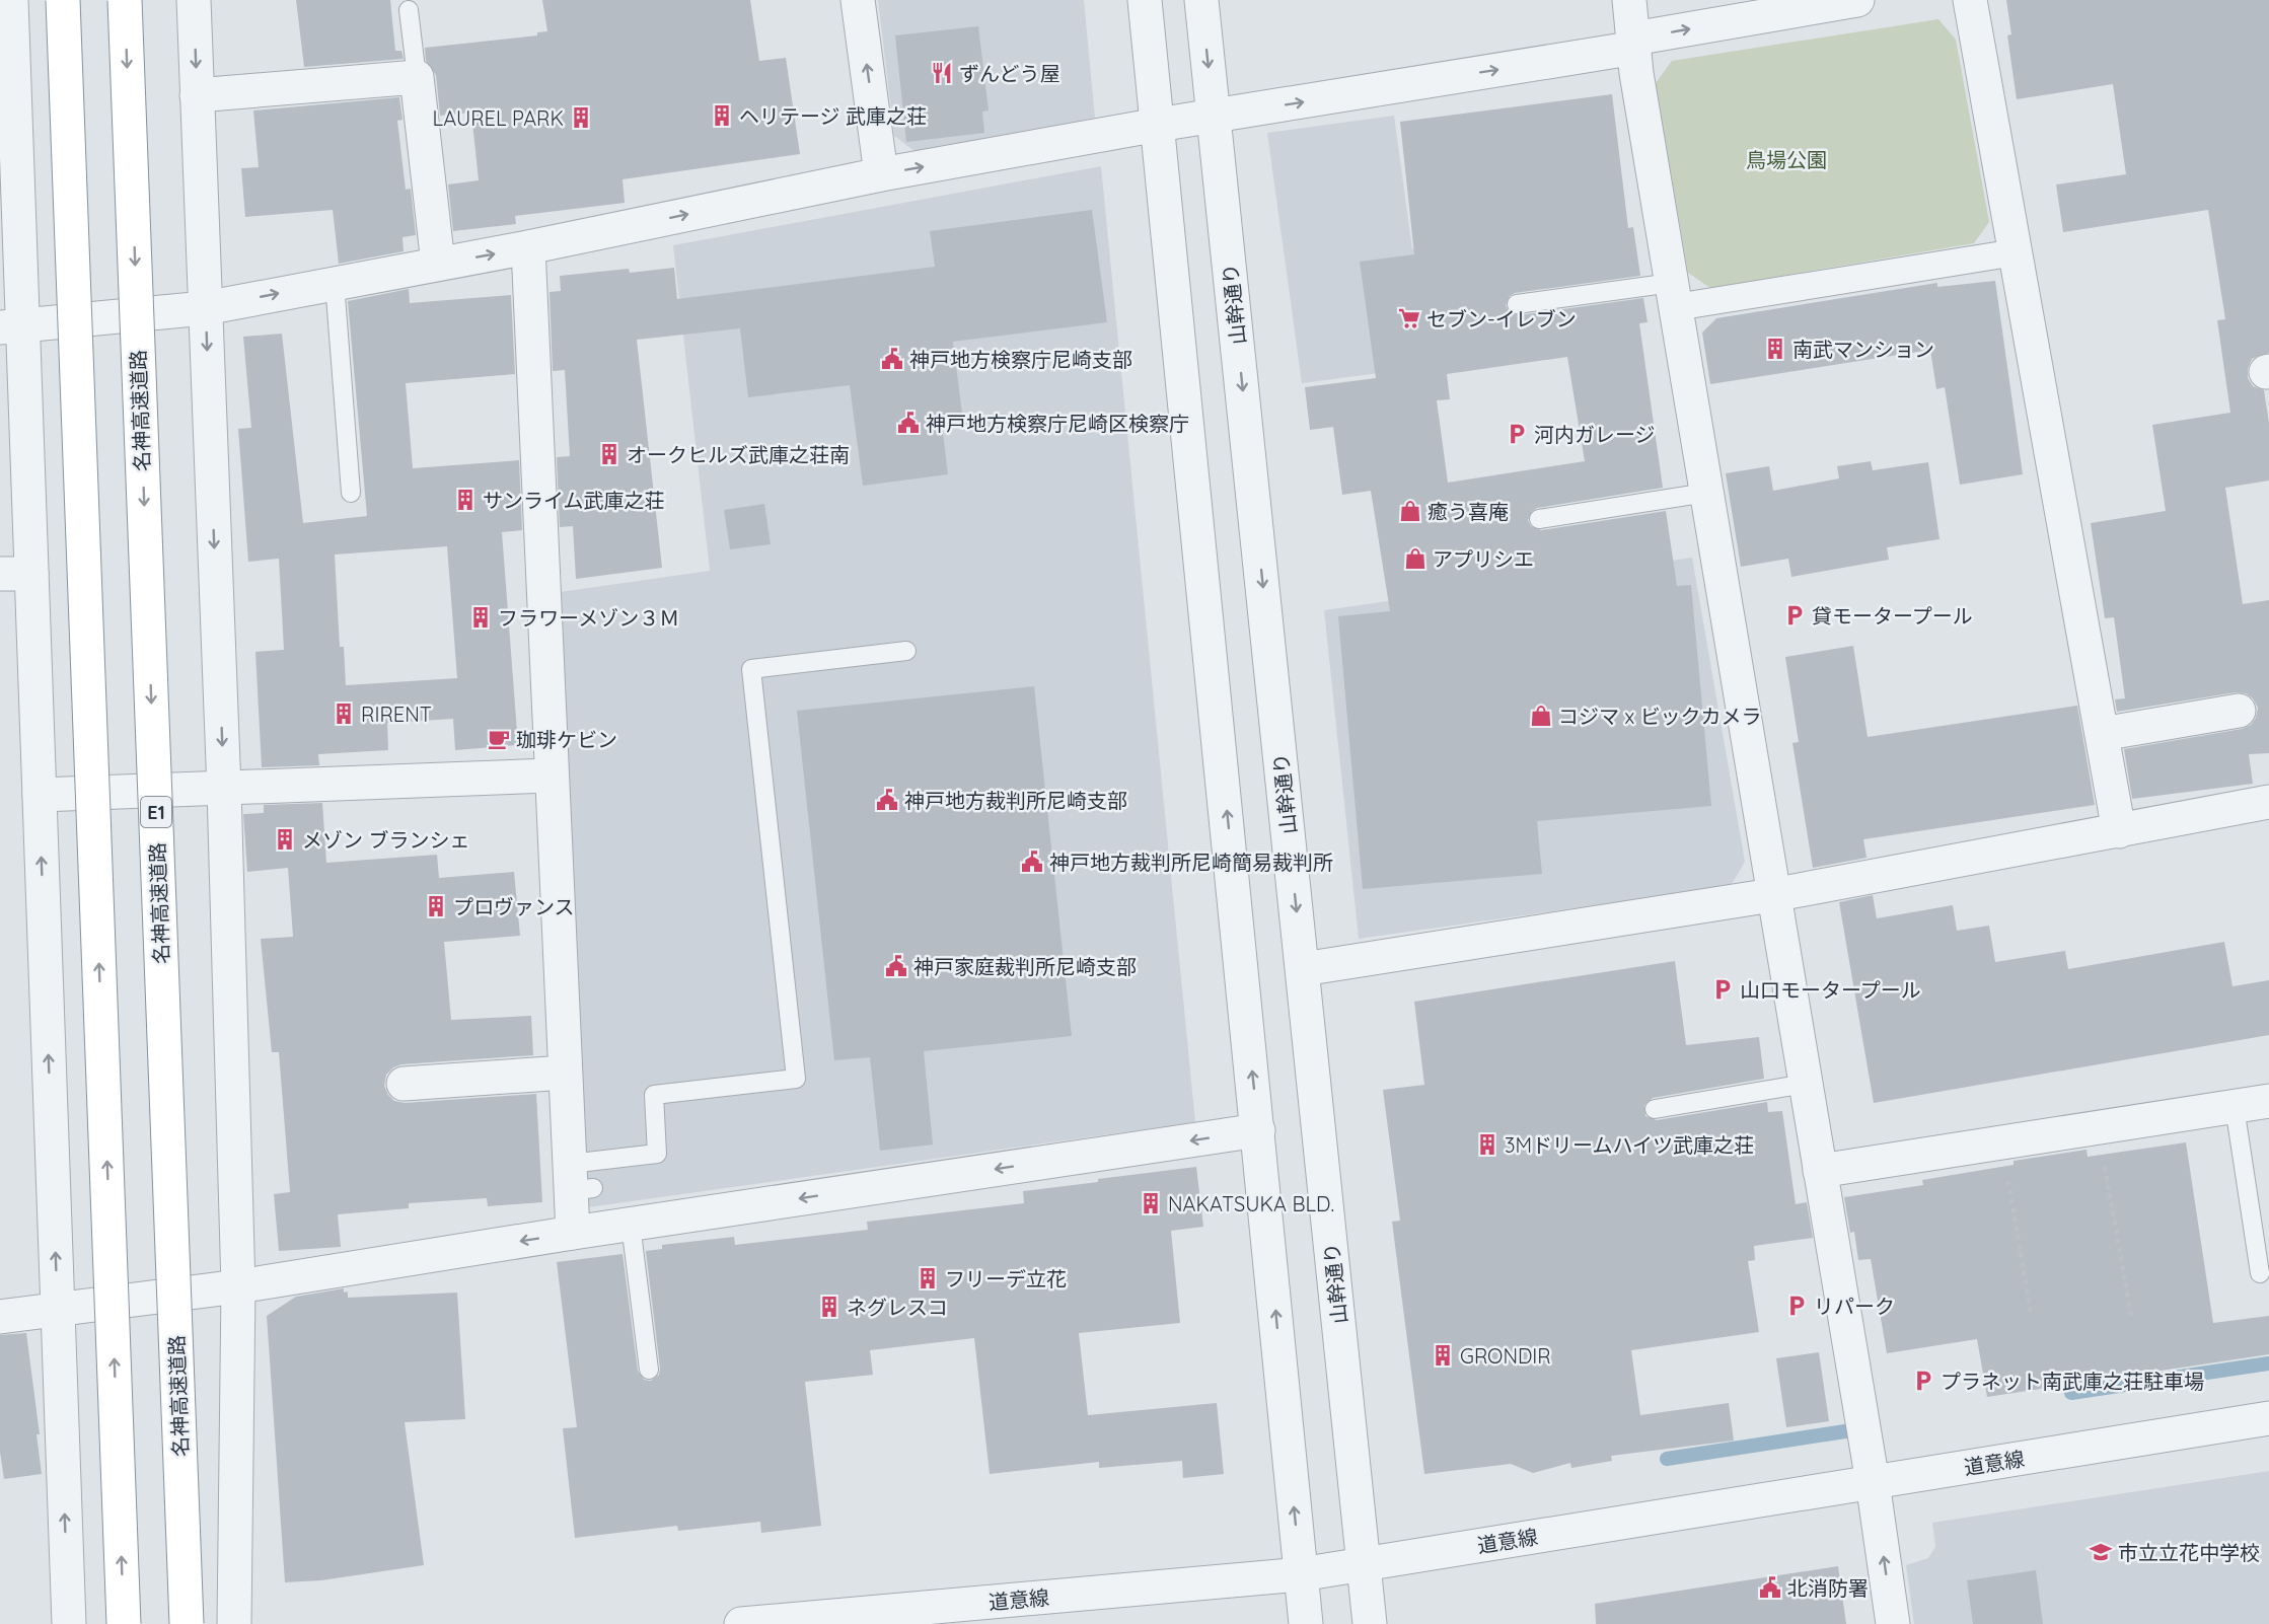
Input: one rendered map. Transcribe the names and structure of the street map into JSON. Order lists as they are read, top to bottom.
{
  "streets": {
    "highway": ["名神高速道路", "E1"],
    "street": ["山幹通り", "道意線"]
  },
  "crossings": [
    ["山幹通り", "道意線"]
  ],
  "parks": ["鳥場公園"],
  "places": {
    "restaurant": ["ずんどう屋"],
    "building": [
      "ヘリテージ 武庫之荘",
      "LAUREL PARK",
      "南武マンション",
      "オークヒルズ武庫之荘南",
      "サンライム武庫之荘",
      "フラワーメゾン３Ｍ",
      "RIRENT",
      "メゾン ブランシェ",
      "プロヴァンス",
      "3Mドリームハイツ武庫之荘",
      "NAKATSUKA BLD.",
      "フリーデ立花",
      "ネグレスコ",
      "GRONDIR"
    ],
    "supermarket": ["セブン-イレブン"],
    "public building": [
      "神戸地方検察庁尼崎支部",
      "神戸地方検察庁尼崎区検察庁",
      "神戸地方裁判所尼崎支部",
      "神戸地方裁判所尼崎簡易裁判所",
      "神戸家庭裁判所尼崎支部",
      "北消防署"
    ],
    "parking": [
      "河内ガレージ",
      "貸モータープール",
      "山口モータープール",
      "リパーク",
      "プラネット南武庫之荘駐車場"
    ],
    "shop": ["癒う喜庵", "アプリシエ", "コジマ x ビックカメラ"],
    "cafe": ["珈琲ケビン"],
    "school or university": ["市立立花中学校"]
  }
}
